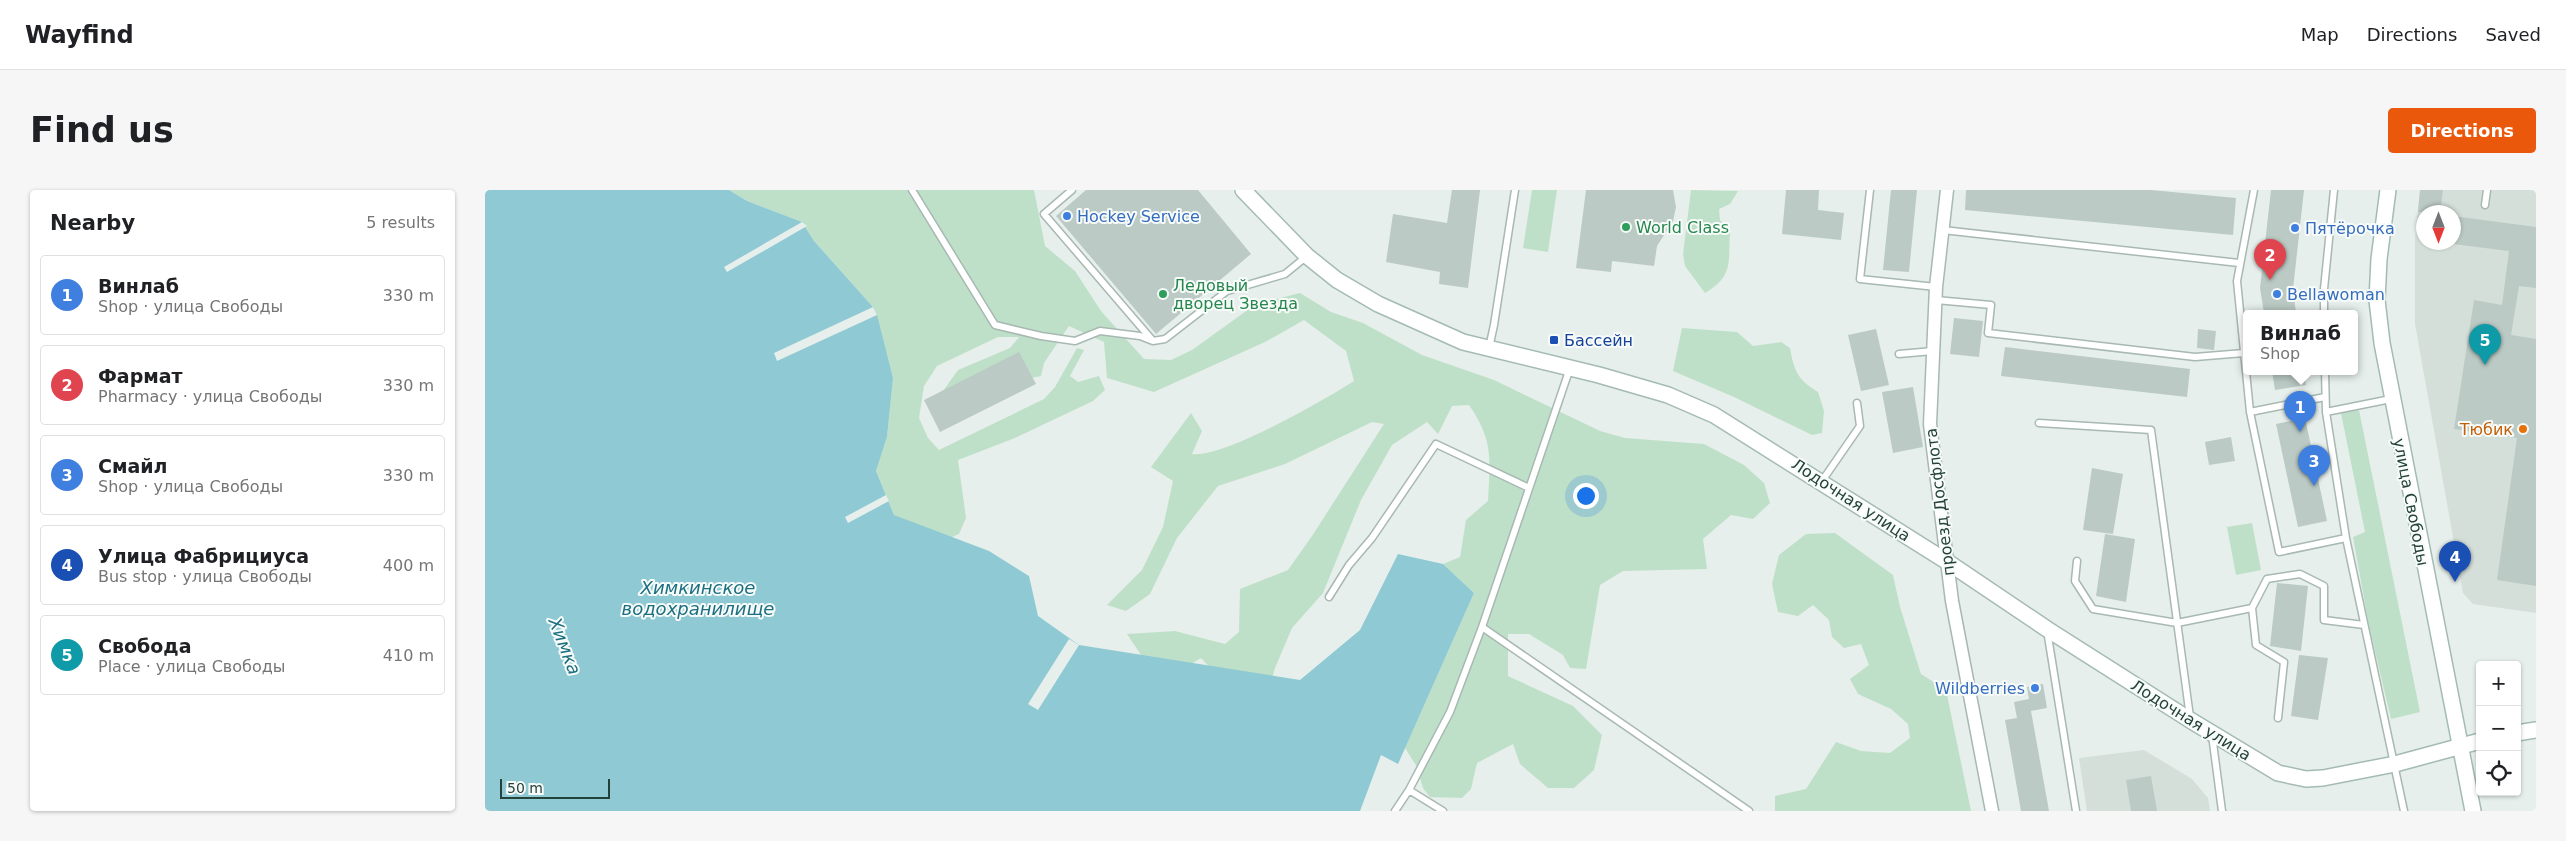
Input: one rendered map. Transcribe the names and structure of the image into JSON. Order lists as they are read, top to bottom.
{
  "streets": {
    "street": ["Лодочная улица", "проезд Досфлота", "улица Свободы"]
  },
  "crossings": [
    ["Лодочная улица", "проезд Досфлота"],
    ["Лодочная улица", "улица Свободы"]
  ],
  "water": ["Химкинское водохранилище", "Химка"],
  "places": {
    "other": [
      "Hockey Service",
      "World Class",
      "Пятёрочка",
      "Ледовый дворец Звезда",
      "Bellawoman",
      "Тюбик",
      "Wildberries"
    ],
    "transit": ["Бассейн"]
  },
  "scale_bar": "50 m",
  "north": "bottom",
  "page": {
    "header": "Wayfind",
    "nav": ["Map", "Directions", "Saved"],
    "buttons": "Directions",
    "title": "Find us",
    "heading": ["Nearby", "5 results"],
    "pins": [
      "2",
      "5",
      "1",
      "3",
      "4"
    ],
    "list": [
      {
        "mark": "1",
        "name": "Винлаб",
        "note": "Shop · улица Свободы",
        "value": "330 m"
      },
      {
        "mark": "2",
        "name": "Фармат",
        "note": "Pharmacy · улица Свободы",
        "value": "330 m"
      },
      {
        "mark": "3",
        "name": "Смайл",
        "note": "Shop · улица Свободы",
        "value": "330 m"
      },
      {
        "mark": "4",
        "name": "Улица Фабрициуса",
        "note": "Bus stop · улица Свободы",
        "value": "400 m"
      },
      {
        "mark": "5",
        "name": "Свобода",
        "note": "Place · улица Свободы",
        "value": "410 m"
      }
    ],
    "popup": ["Винлаб", "Shop"],
    "map_buttons": ["+", "−"],
    "scale": "50 m"
  }
}
